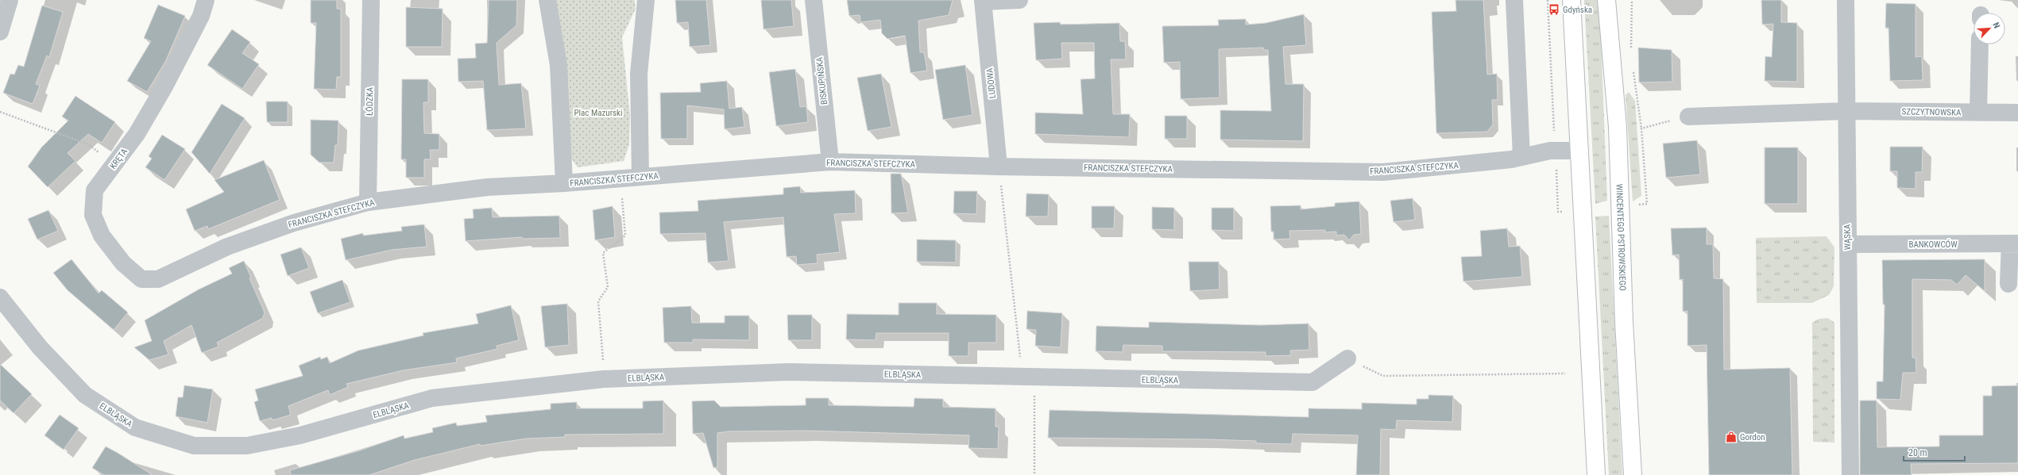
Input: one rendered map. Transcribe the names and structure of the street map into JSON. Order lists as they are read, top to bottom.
{
  "streets": {
    "main road": ["WINCENTEGO PSTROWSKIEGO"],
    "street": [
      "BISKUPIŃSKA",
      "LUDOWA",
      "ŁÓDZKA",
      "SZCZYTNOWSKA",
      "KRĘTA",
      "FRANCISZKA STEFCZYKA",
      "WĄSKA",
      "BANKOWCÓW",
      "ELBLĄSKA"
    ]
  },
  "crossings": [
    ["BISKUPIŃSKA", "FRANCISZKA STEFCZYKA"],
    ["LUDOWA", "FRANCISZKA STEFCZYKA"],
    ["ŁÓDZKA", "FRANCISZKA STEFCZYKA"],
    ["SZCZYTNOWSKA", "WĄSKA"],
    ["KRĘTA", "FRANCISZKA STEFCZYKA"],
    ["WĄSKA", "BANKOWCÓW"]
  ],
  "parks": ["Plac Mazurski"],
  "places": {
    "bus stop": ["Gdyńska"],
    "shop": ["Gordon"]
  },
  "scale_bar": "20 m",
  "north": "top right"
}
